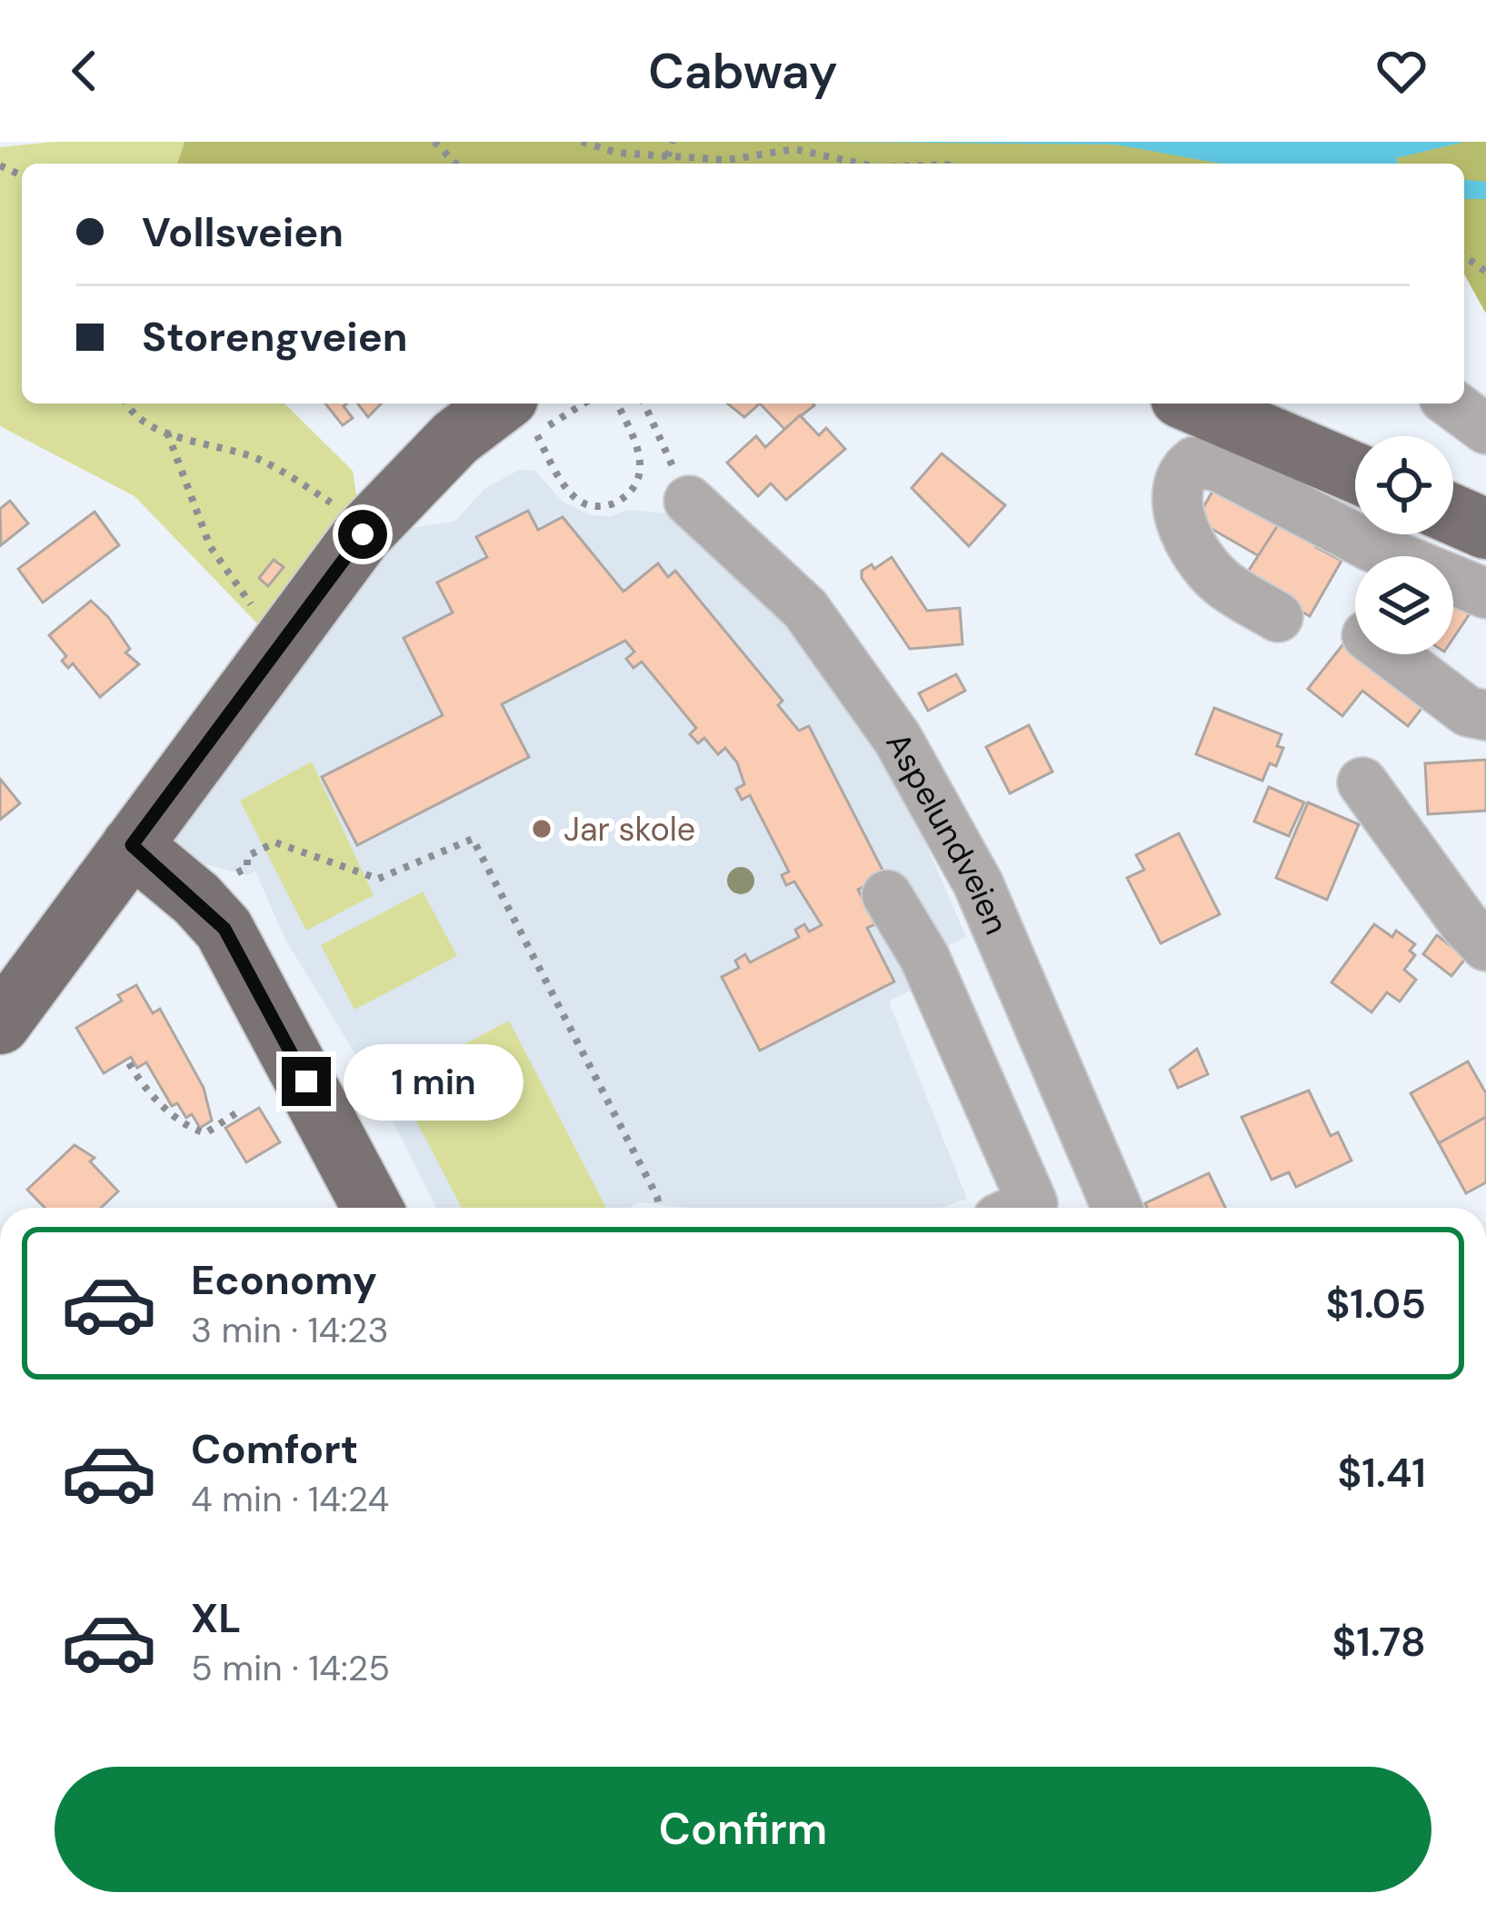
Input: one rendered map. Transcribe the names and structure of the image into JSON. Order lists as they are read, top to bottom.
{
  "streets": {
    "street": ["Aspelundveien"]
  },
  "places": ["Jar skole"],
  "page": {
    "header": "Cabway",
    "banner": ["Vollsveien", "Storengveien"],
    "bubble": "1 min",
    "list": [
      {
        "name": "Economy",
        "note": "3 min · 14:23",
        "value": "$1.05"
      },
      {
        "name": "Comfort",
        "note": "4 min · 14:24",
        "value": "$1.41"
      },
      {
        "name": "XL",
        "note": "5 min · 14:25",
        "value": "$1.78"
      }
    ],
    "buttons": "Confirm"
  }
}
